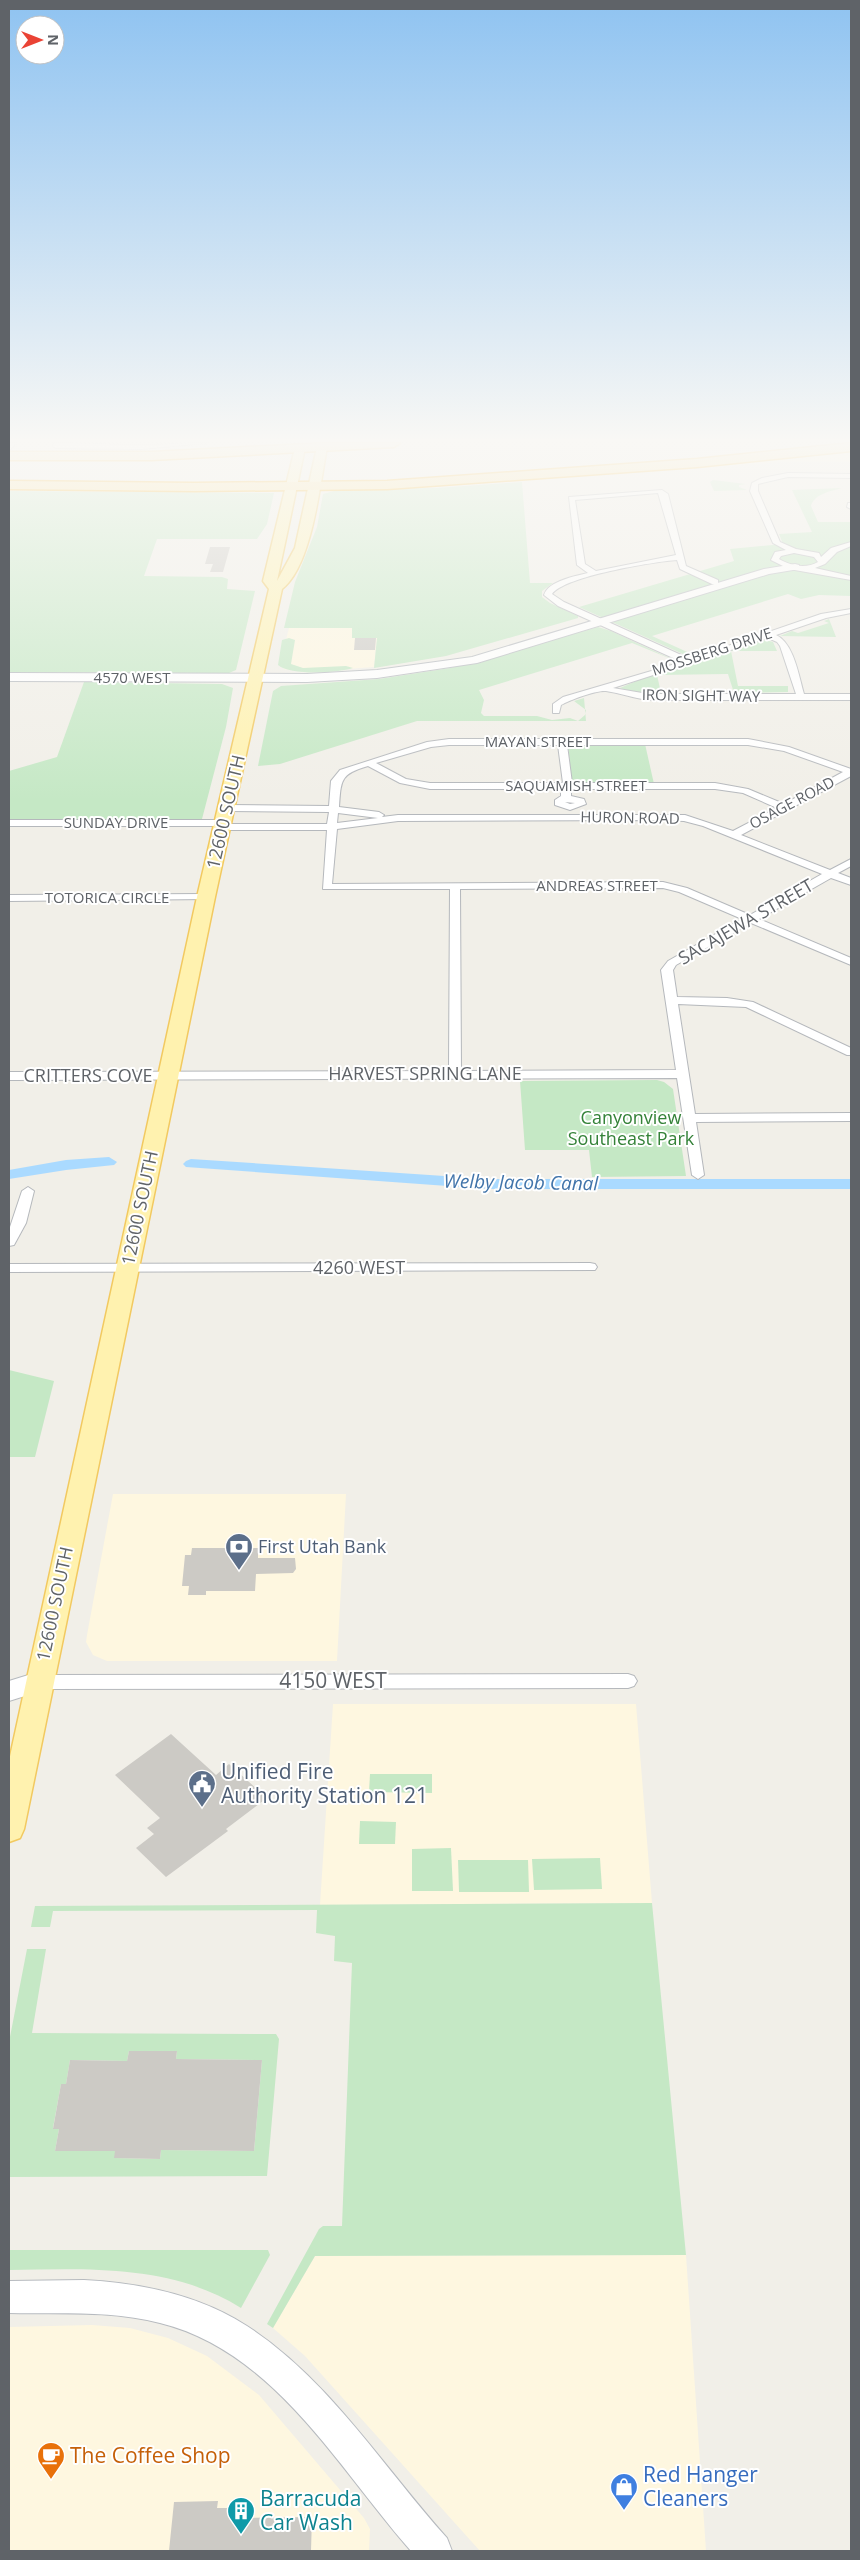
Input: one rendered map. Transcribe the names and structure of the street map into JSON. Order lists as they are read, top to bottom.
{
  "streets": {
    "main road": ["12600 SOUTH"],
    "street": [
      "MOSSBERG DRIVE",
      "4570 WEST",
      "IRON SIGHT WAY",
      "MAYAN STREET",
      "SAQUAMISH STREET",
      "OSAGE ROAD",
      "HURON ROAD",
      "SUNDAY DRIVE",
      "ANDREAS STREET",
      "TOTORICA CIRCLE",
      "SACAJEWA STREET",
      "HARVEST SPRING LANE",
      "CRITTERS COVE",
      "4260 WEST",
      "4150 WEST"
    ]
  },
  "crossings": [
    ["MOSSBERG DRIVE", "IRON SIGHT WAY"],
    ["4570 WEST", "12600 SOUTH"],
    ["MAYAN STREET", "SAQUAMISH STREET"],
    ["MAYAN STREET", "OSAGE ROAD"],
    ["MAYAN STREET", "HURON ROAD"],
    ["MAYAN STREET", "ANDREAS STREET"],
    ["SAQUAMISH STREET", "OSAGE ROAD"],
    ["OSAGE ROAD", "HURON ROAD"],
    ["12600 SOUTH", "HURON ROAD"],
    ["12600 SOUTH", "SUNDAY DRIVE"],
    ["12600 SOUTH", "TOTORICA CIRCLE"],
    ["12600 SOUTH", "HARVEST SPRING LANE"],
    ["12600 SOUTH", "CRITTERS COVE"],
    ["12600 SOUTH", "4260 WEST"],
    ["12600 SOUTH", "4150 WEST"],
    ["HURON ROAD", "SUNDAY DRIVE"],
    ["HURON ROAD", "SACAJEWA STREET"],
    ["ANDREAS STREET", "SACAJEWA STREET"],
    ["SACAJEWA STREET", "HARVEST SPRING LANE"],
    ["HARVEST SPRING LANE", "CRITTERS COVE"]
  ],
  "water": ["Welby Jacob Canal"],
  "parks": ["Canyonview Southeast Park"],
  "places": {
    "bank": ["First Utah Bank"],
    "public building": ["Unified Fire Authority Station 121"],
    "cafe": ["The Coffee Shop"],
    "shop": ["Red Hanger Cleaners"],
    "building": ["Barracuda Car Wash"]
  },
  "north": "right"
}
